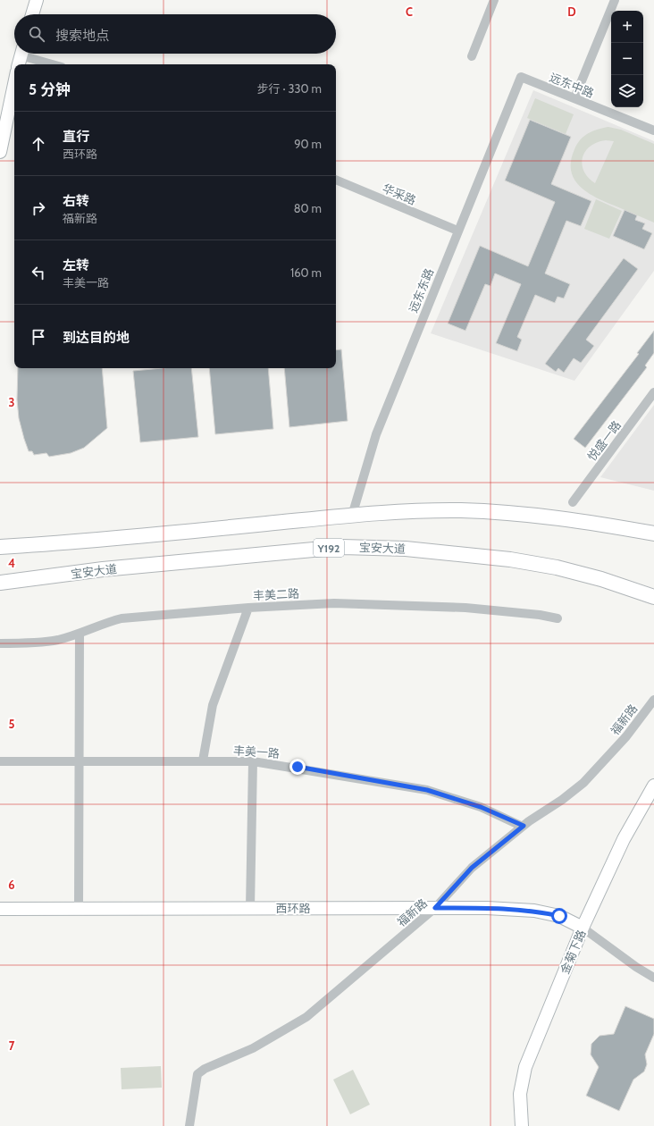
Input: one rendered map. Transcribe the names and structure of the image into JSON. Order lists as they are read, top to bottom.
{
  "streets": {
    "main road": ["Y192", "宝安大道"],
    "street": [
      "远东中路",
      "华采路",
      "远东东路",
      "悦盛一路",
      "丰美二路",
      "福新路",
      "丰美一路",
      "西环路",
      "金菊下路"
    ]
  },
  "crossings": [
    ["远东中路", "远东东路"],
    ["华采路", "远东东路"],
    ["福新路", "丰美一路"],
    ["福新路", "西环路"],
    ["西环路", "金菊下路"]
  ],
  "page": {
    "map_buttons": ["+", "−"],
    "search": "搜索地点",
    "heading": ["5 分钟", "步行 · 330 m"],
    "list": [
      ["直行", "西环路", "90 m"],
      ["右转", "福新路", "80 m"],
      ["左转", "丰美一路", "160 m"],
      "到达目的地"
    ]
  },
  "grid": {
    "columns": ["C", "D"],
    "rows": [
      "3",
      "4",
      "5",
      "6",
      "7"
    ]
  }
}
